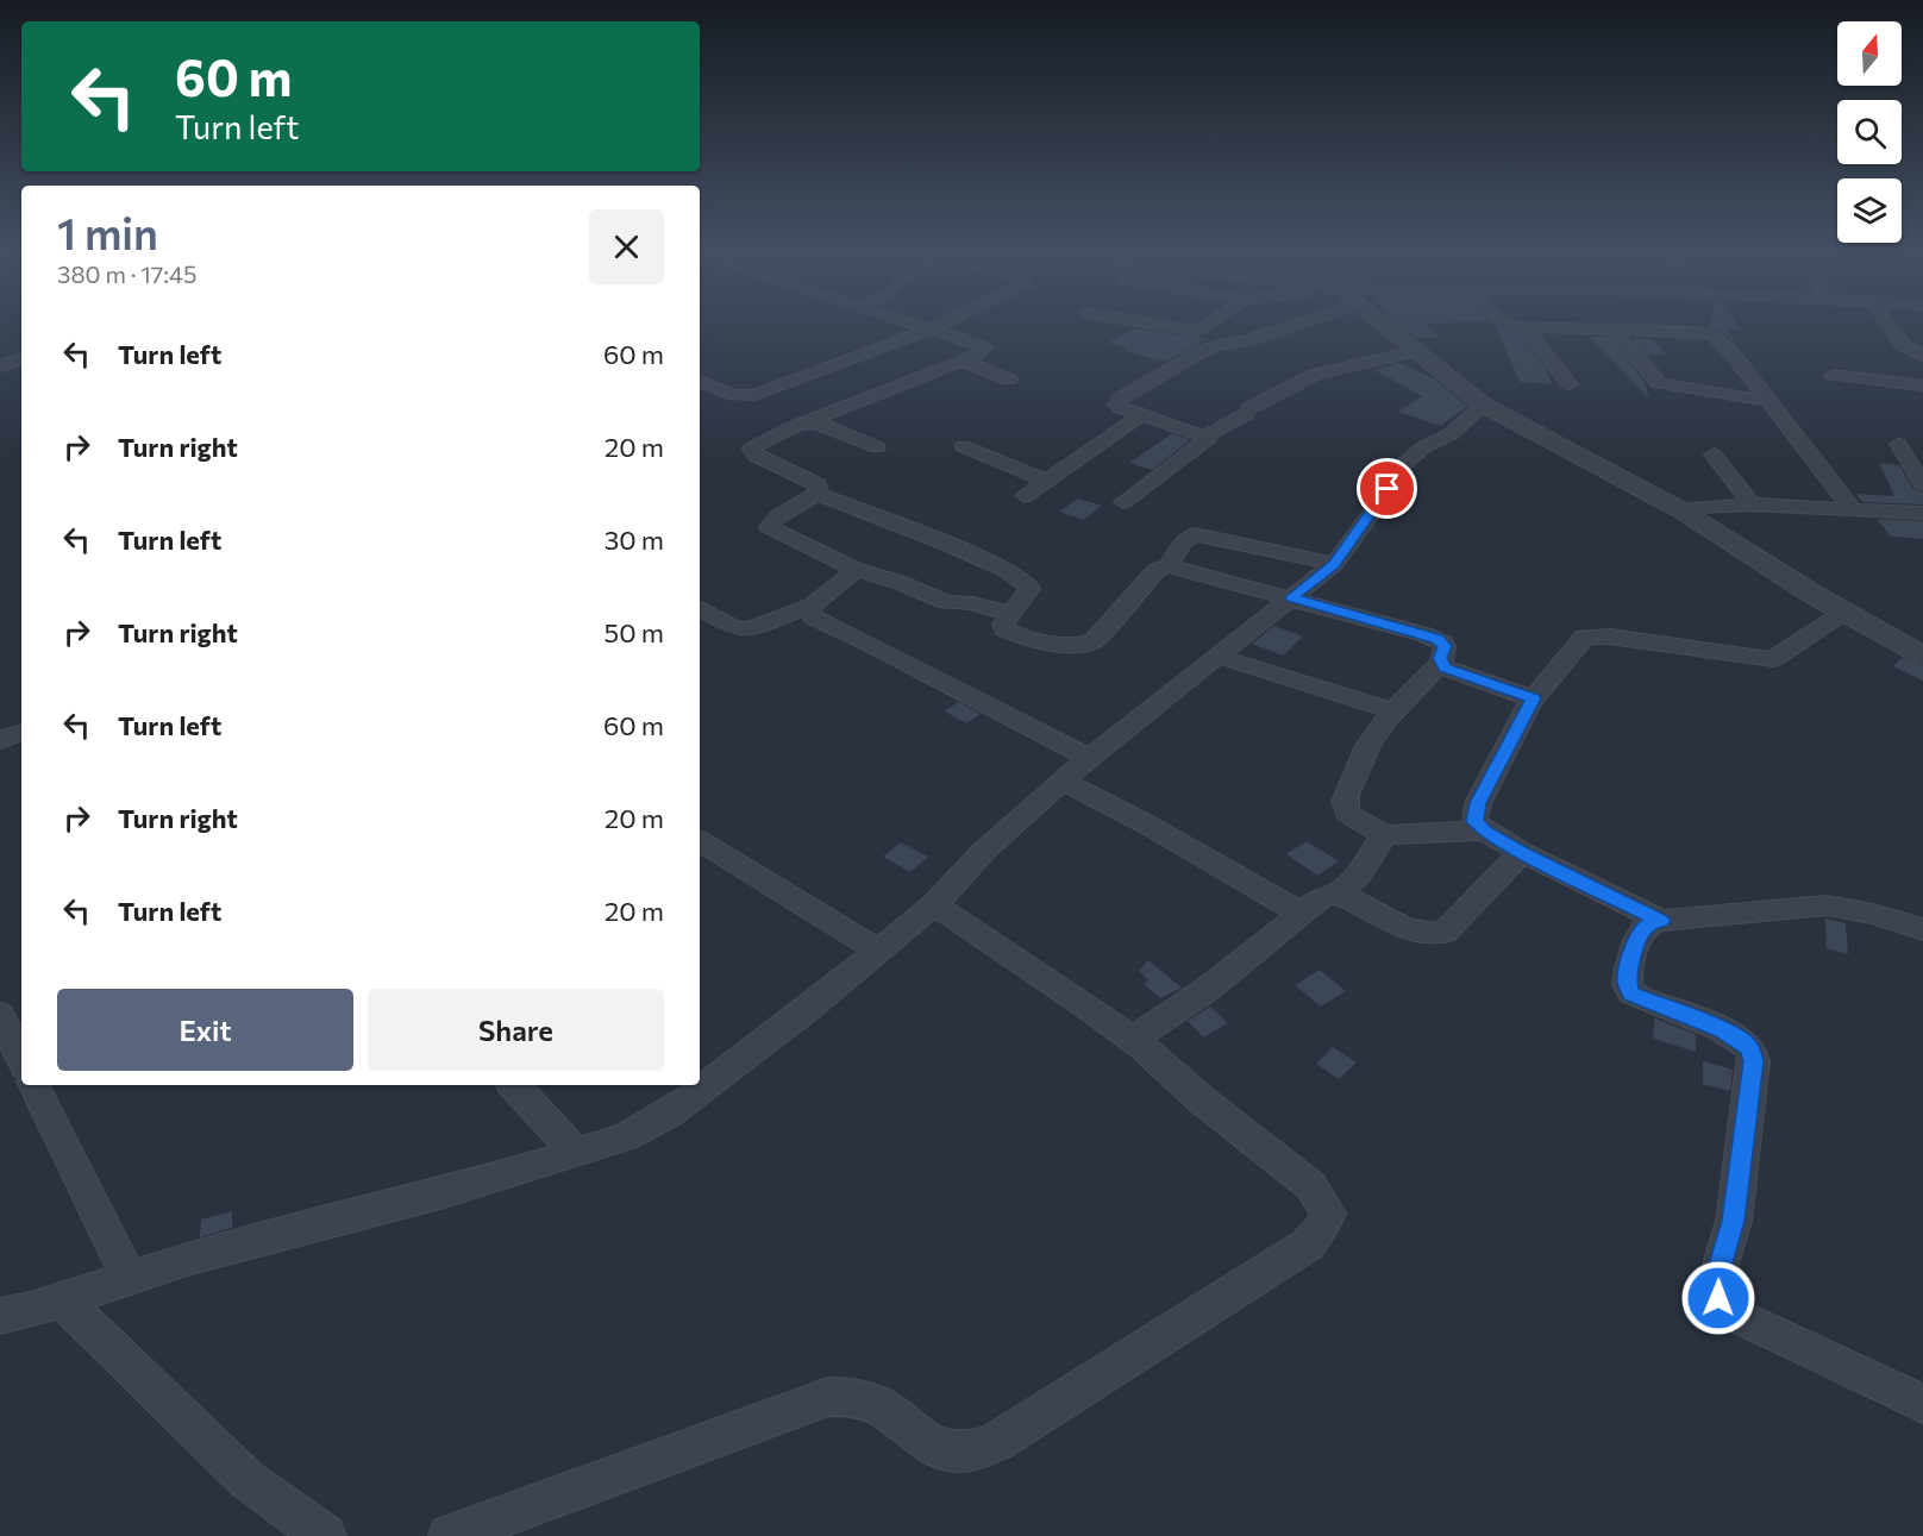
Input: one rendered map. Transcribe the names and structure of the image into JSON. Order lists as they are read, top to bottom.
{
  "north": "top",
  "page": {
    "turn": ["60 m", "Turn left"],
    "heading": ["1 min", "380 m · 17:45"],
    "list": [
      {
        "name": "Turn left",
        "value": "60 m"
      },
      {
        "name": "Turn right",
        "value": "20 m"
      },
      {
        "name": "Turn left",
        "value": "30 m"
      },
      {
        "name": "Turn right",
        "value": "50 m"
      },
      {
        "name": "Turn left",
        "value": "60 m"
      },
      {
        "name": "Turn right",
        "value": "20 m"
      },
      {
        "name": "Turn left",
        "value": "20 m"
      }
    ],
    "buttons": ["Exit", "Share"]
  }
}
